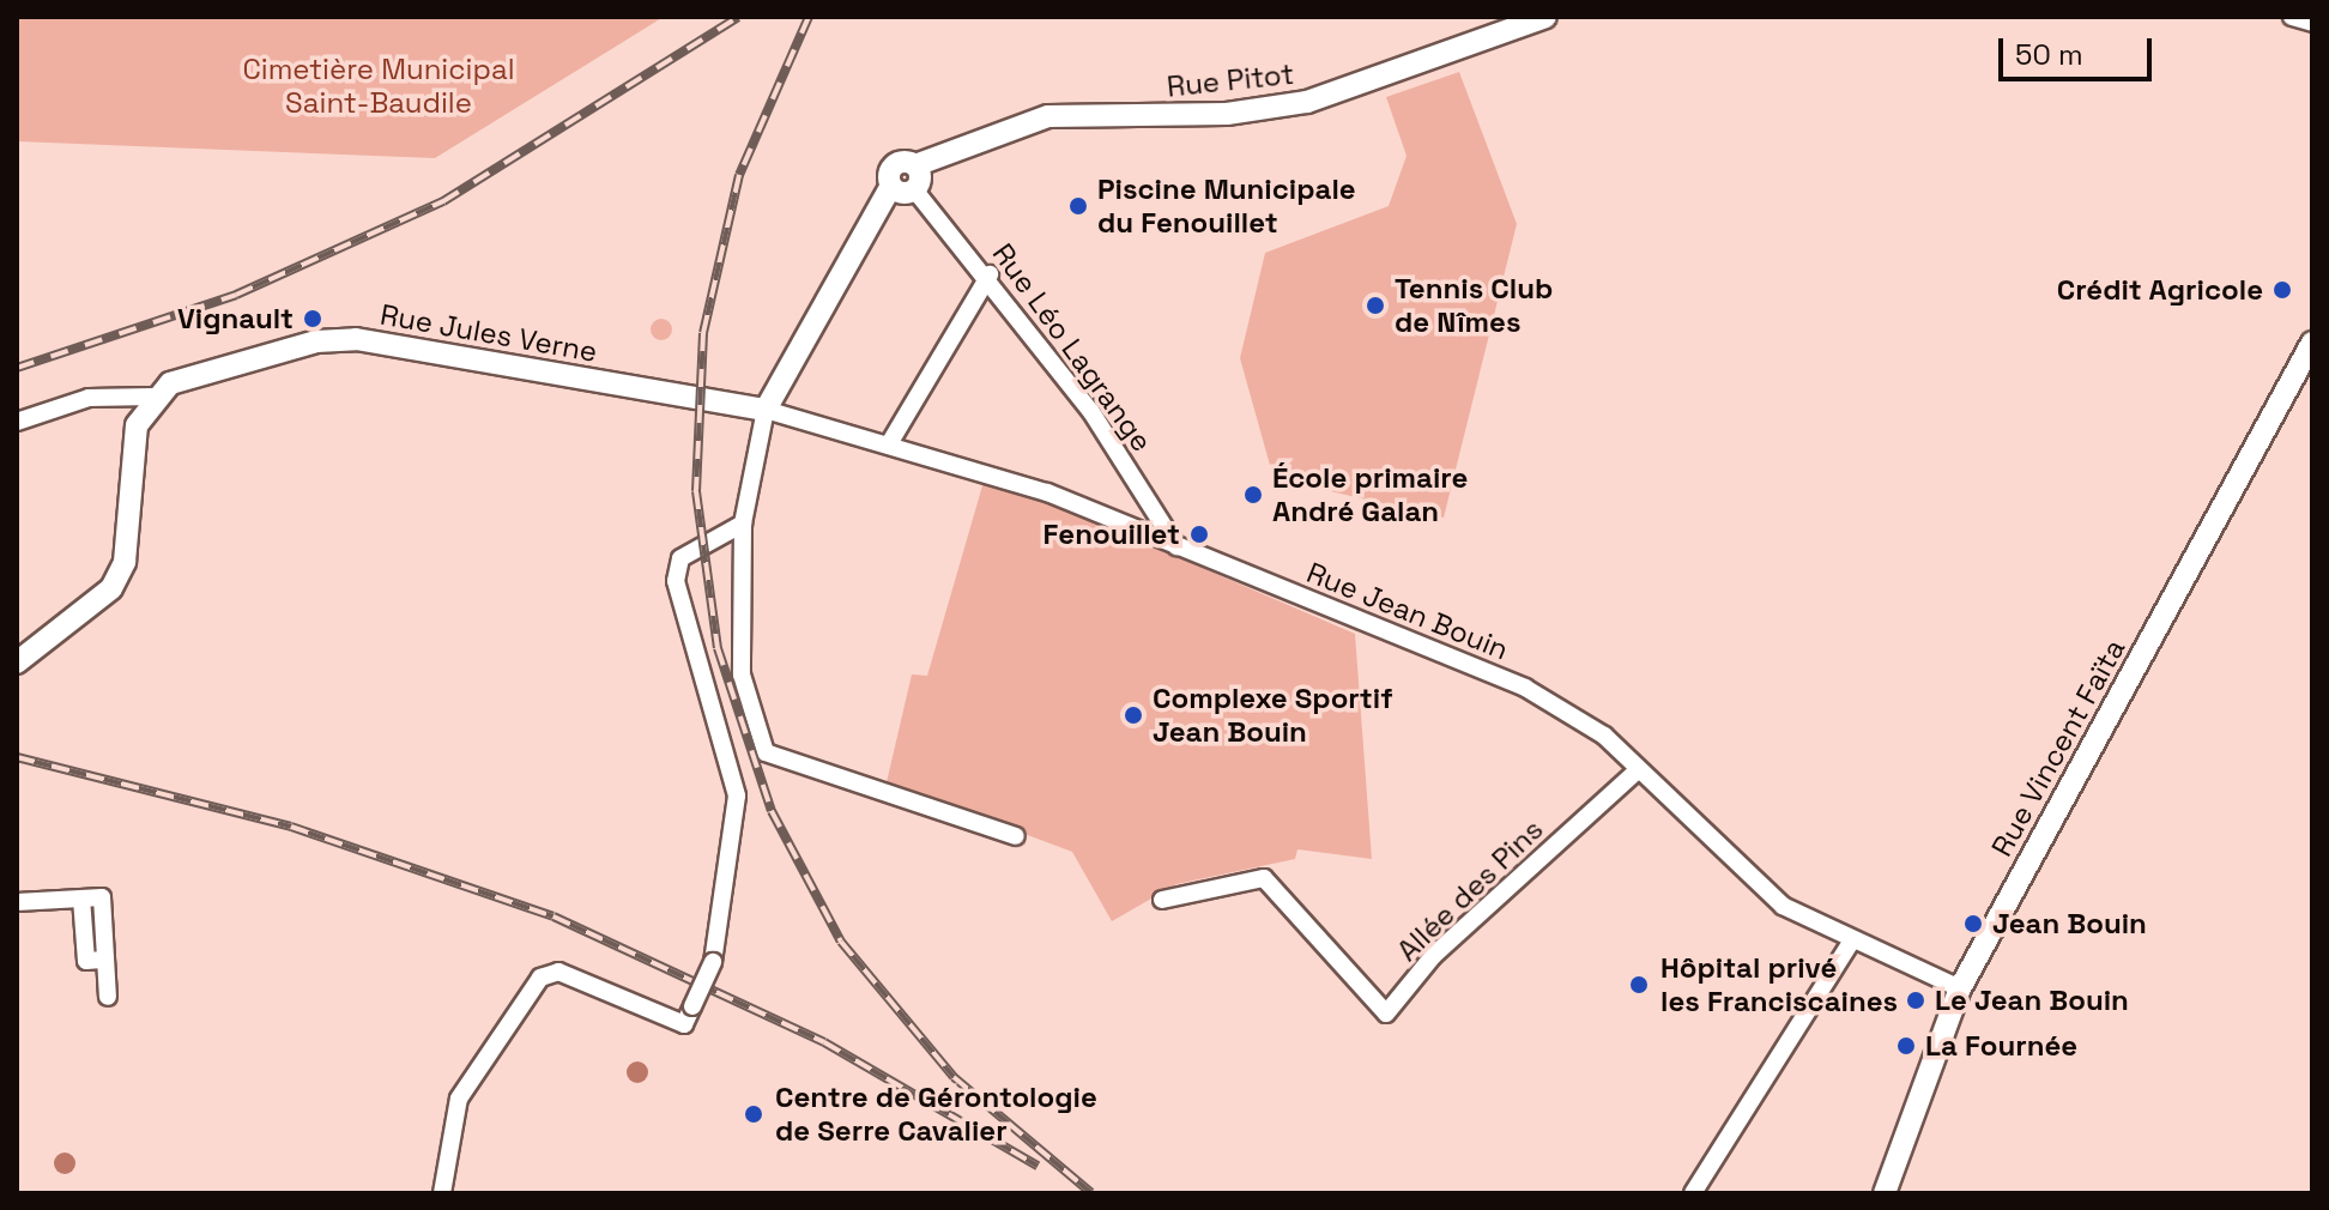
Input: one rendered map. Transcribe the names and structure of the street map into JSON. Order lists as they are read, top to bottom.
{
  "streets": {
    "street": [
      "Rue Pitot",
      "Rue Jules Verne",
      "Rue Léo Lagrange",
      "Rue Jean Bouin",
      "Rue Vincent Faïta",
      "Allée des Pins"
    ]
  },
  "crossings": [
    ["Rue Pitot", "Rue Jules Verne"],
    ["Rue Pitot", "Rue Léo Lagrange"],
    ["Rue Pitot", "Rue Jean Bouin"],
    ["Rue Jules Verne", "Rue Jean Bouin"],
    ["Rue Léo Lagrange", "Rue Jean Bouin"],
    ["Rue Jean Bouin", "Rue Vincent Faïta"],
    ["Rue Jean Bouin", "Allée des Pins"]
  ],
  "parks": ["Cimetière Municipal Saint-Baudile"],
  "places": [
    "Piscine Municipale du Fenouillet",
    "Crédit Agricole",
    "Tennis Club de Nîmes",
    "Vignault",
    "École primaire André Galan",
    "Fenouillet",
    "Complexe Sportif Jean Bouin",
    "Jean Bouin",
    "Hôpital privé les Franciscaines",
    "Le Jean Bouin",
    "La Fournée",
    "Centre de Gérontologie de Serre Cavalier"
  ],
  "scale_bar": "50 m"
}
